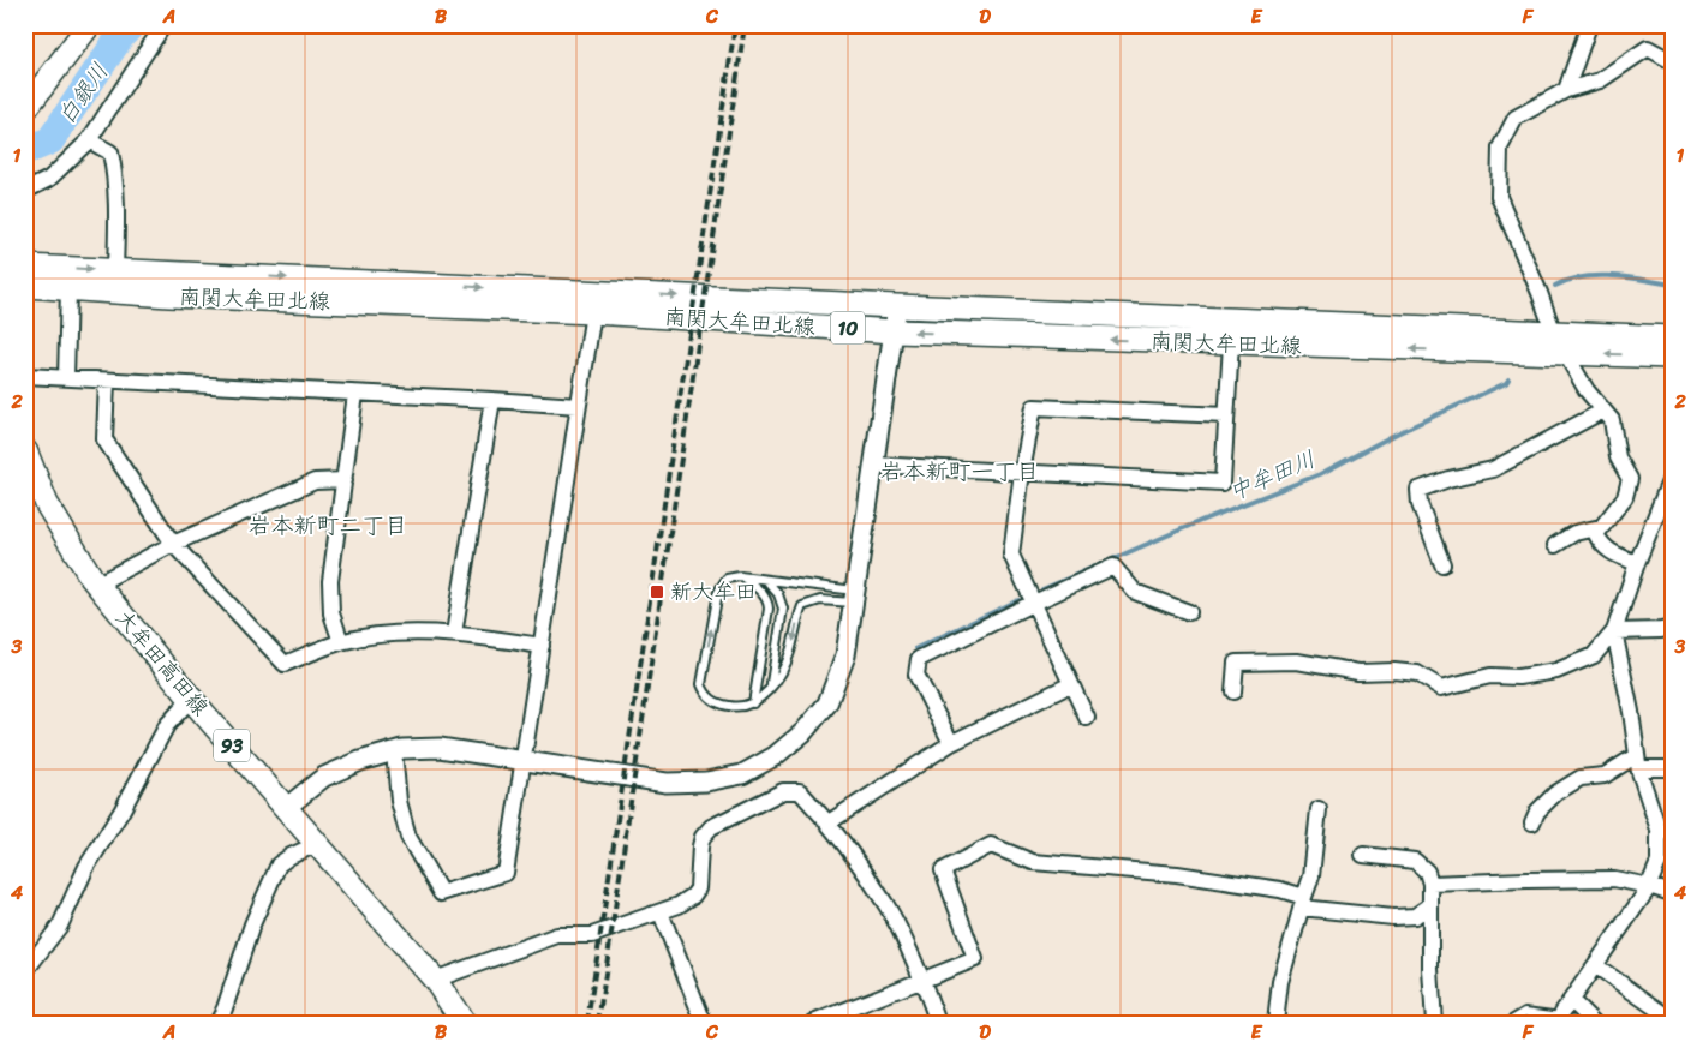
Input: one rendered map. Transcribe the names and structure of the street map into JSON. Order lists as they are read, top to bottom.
{
  "streets": {
    "main road": [
      "南関大牟田北線",
      "10",
      "大牟田高田線",
      "93"
    ]
  },
  "districts": ["岩本新町一丁目", "岩本新町二丁目"],
  "water": ["白銀川", "中牟田川"],
  "places": {
    "transit": ["新大牟田"]
  },
  "grid": {
    "columns": [
      "A",
      "B",
      "C",
      "D",
      "E",
      "F"
    ],
    "rows": [
      "1",
      "2",
      "3",
      "4"
    ]
  }
}
